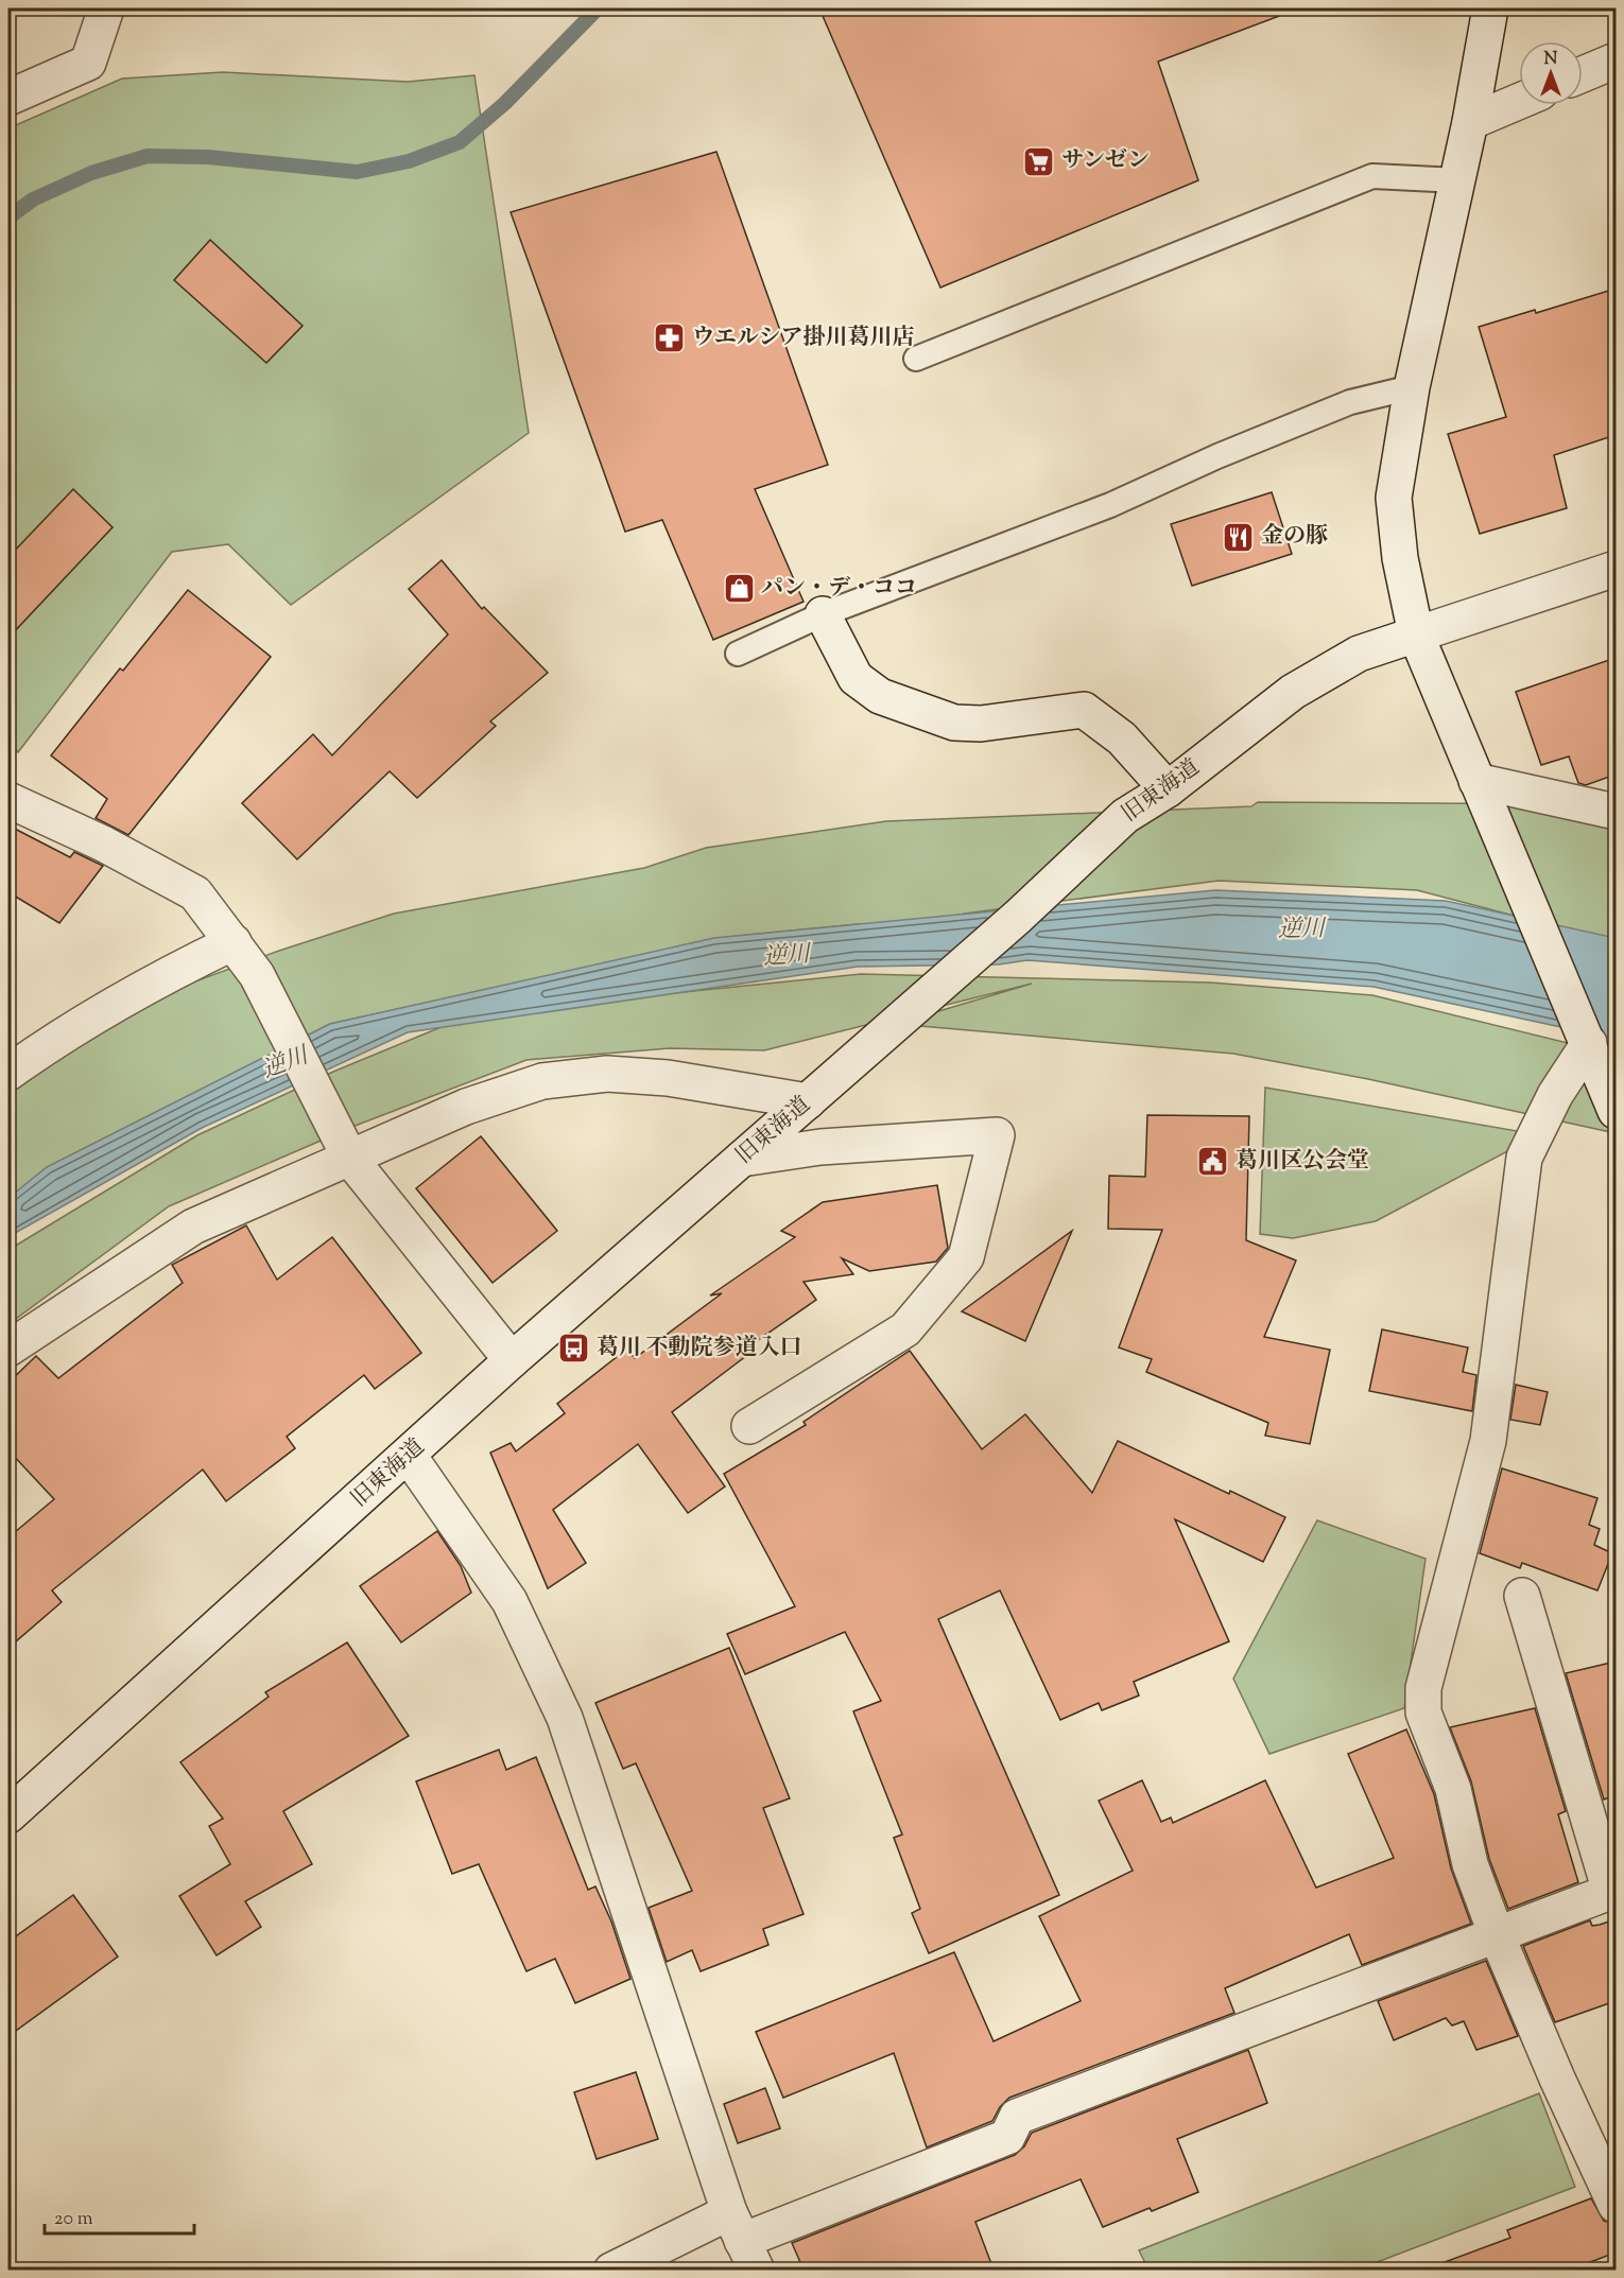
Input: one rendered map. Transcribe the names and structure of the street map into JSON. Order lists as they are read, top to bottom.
{
  "streets": {
    "street": ["旧東海道"]
  },
  "water": ["逆川"],
  "places": {
    "supermarket": ["サンゼン"],
    "pharmacy": ["ウエルシア掛川葛川店"],
    "restaurant": ["金の豚"],
    "shop": ["パン・デ・ココ"],
    "public building": ["葛川区公会堂"],
    "bus stop": ["葛川 不動院参道入口"]
  },
  "scale_bar": "20 m",
  "north": "top"
}
